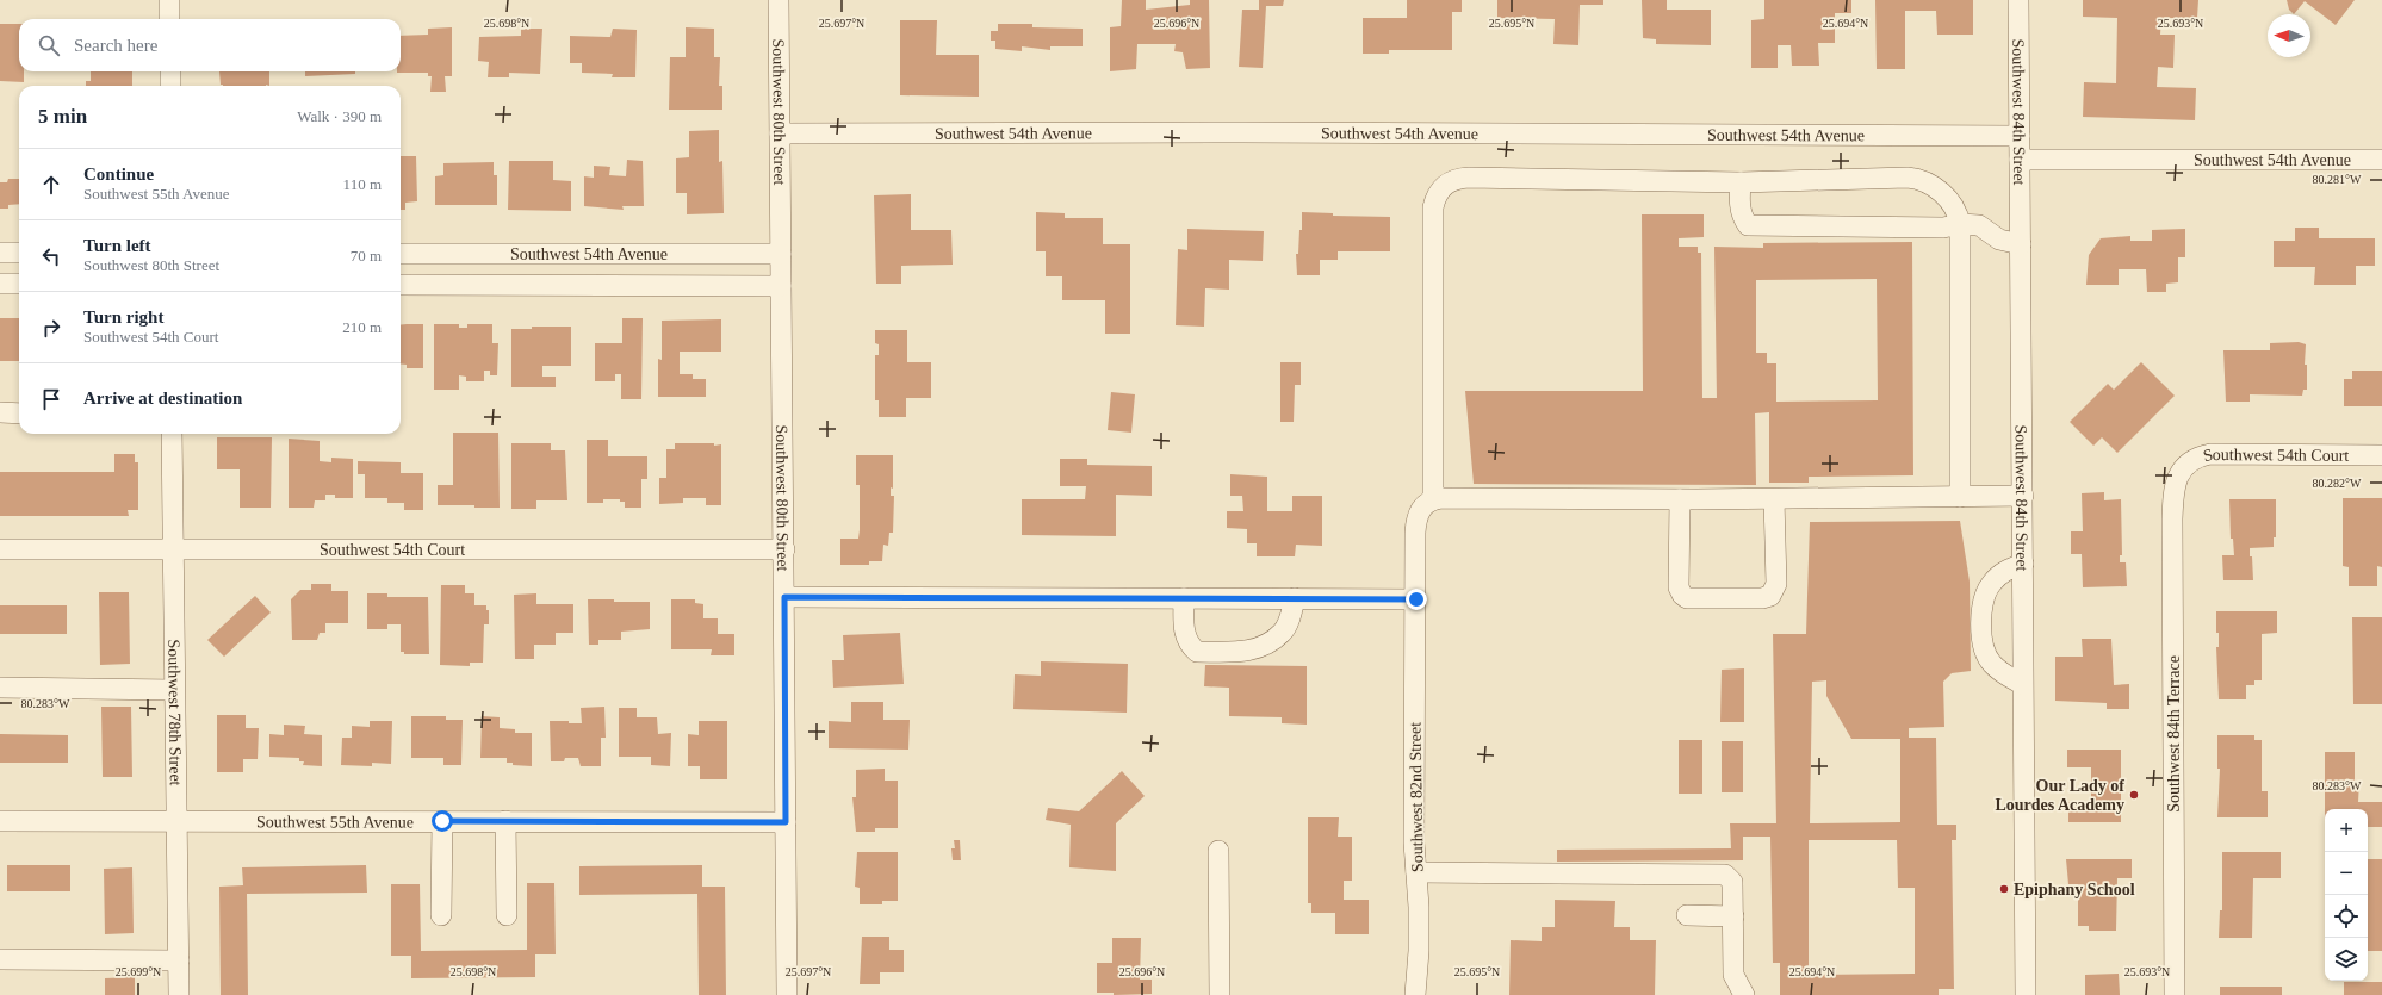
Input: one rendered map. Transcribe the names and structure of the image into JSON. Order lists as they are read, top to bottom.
{
  "streets": {
    "street": [
      "Southwest 80th Street",
      "Southwest 84th Street",
      "Southwest 54th Avenue",
      "Southwest 54th Court",
      "Southwest 78th Street",
      "Southwest 84th Terrace",
      "Southwest 82nd Street",
      "Southwest 55th Avenue"
    ]
  },
  "crossings": [
    ["Southwest 80th Street", "Southwest 54th Avenue"],
    ["Southwest 80th Street", "Southwest 54th Court"],
    ["Southwest 80th Street", "Southwest 55th Avenue"],
    ["Southwest 84th Street", "Southwest 54th Avenue"],
    ["Southwest 54th Court", "Southwest 78th Street"],
    ["Southwest 54th Court", "Southwest 84th Terrace"],
    ["Southwest 78th Street", "Southwest 55th Avenue"]
  ],
  "places": ["Our Lady of Lourdes Academy", "Epiphany School"],
  "north": "left",
  "page": {
    "search": "Search here",
    "heading": ["5 min", "Walk · 390 m"],
    "list": [
      ["Continue", "Southwest 55th Avenue", "110 m"],
      ["Turn left", "Southwest 80th Street", "70 m"],
      ["Turn right", "Southwest 54th Court", "210 m"],
      "Arrive at destination"
    ],
    "map_buttons": ["+", "−"]
  },
  "coordinates": [
    "25.698°N",
    "25.697°N",
    "25.696°N",
    "25.695°N",
    "25.694°N",
    "25.693°N",
    "80.281°W",
    "80.282°W",
    "80.283°W",
    "25.699°N"
  ]
}
